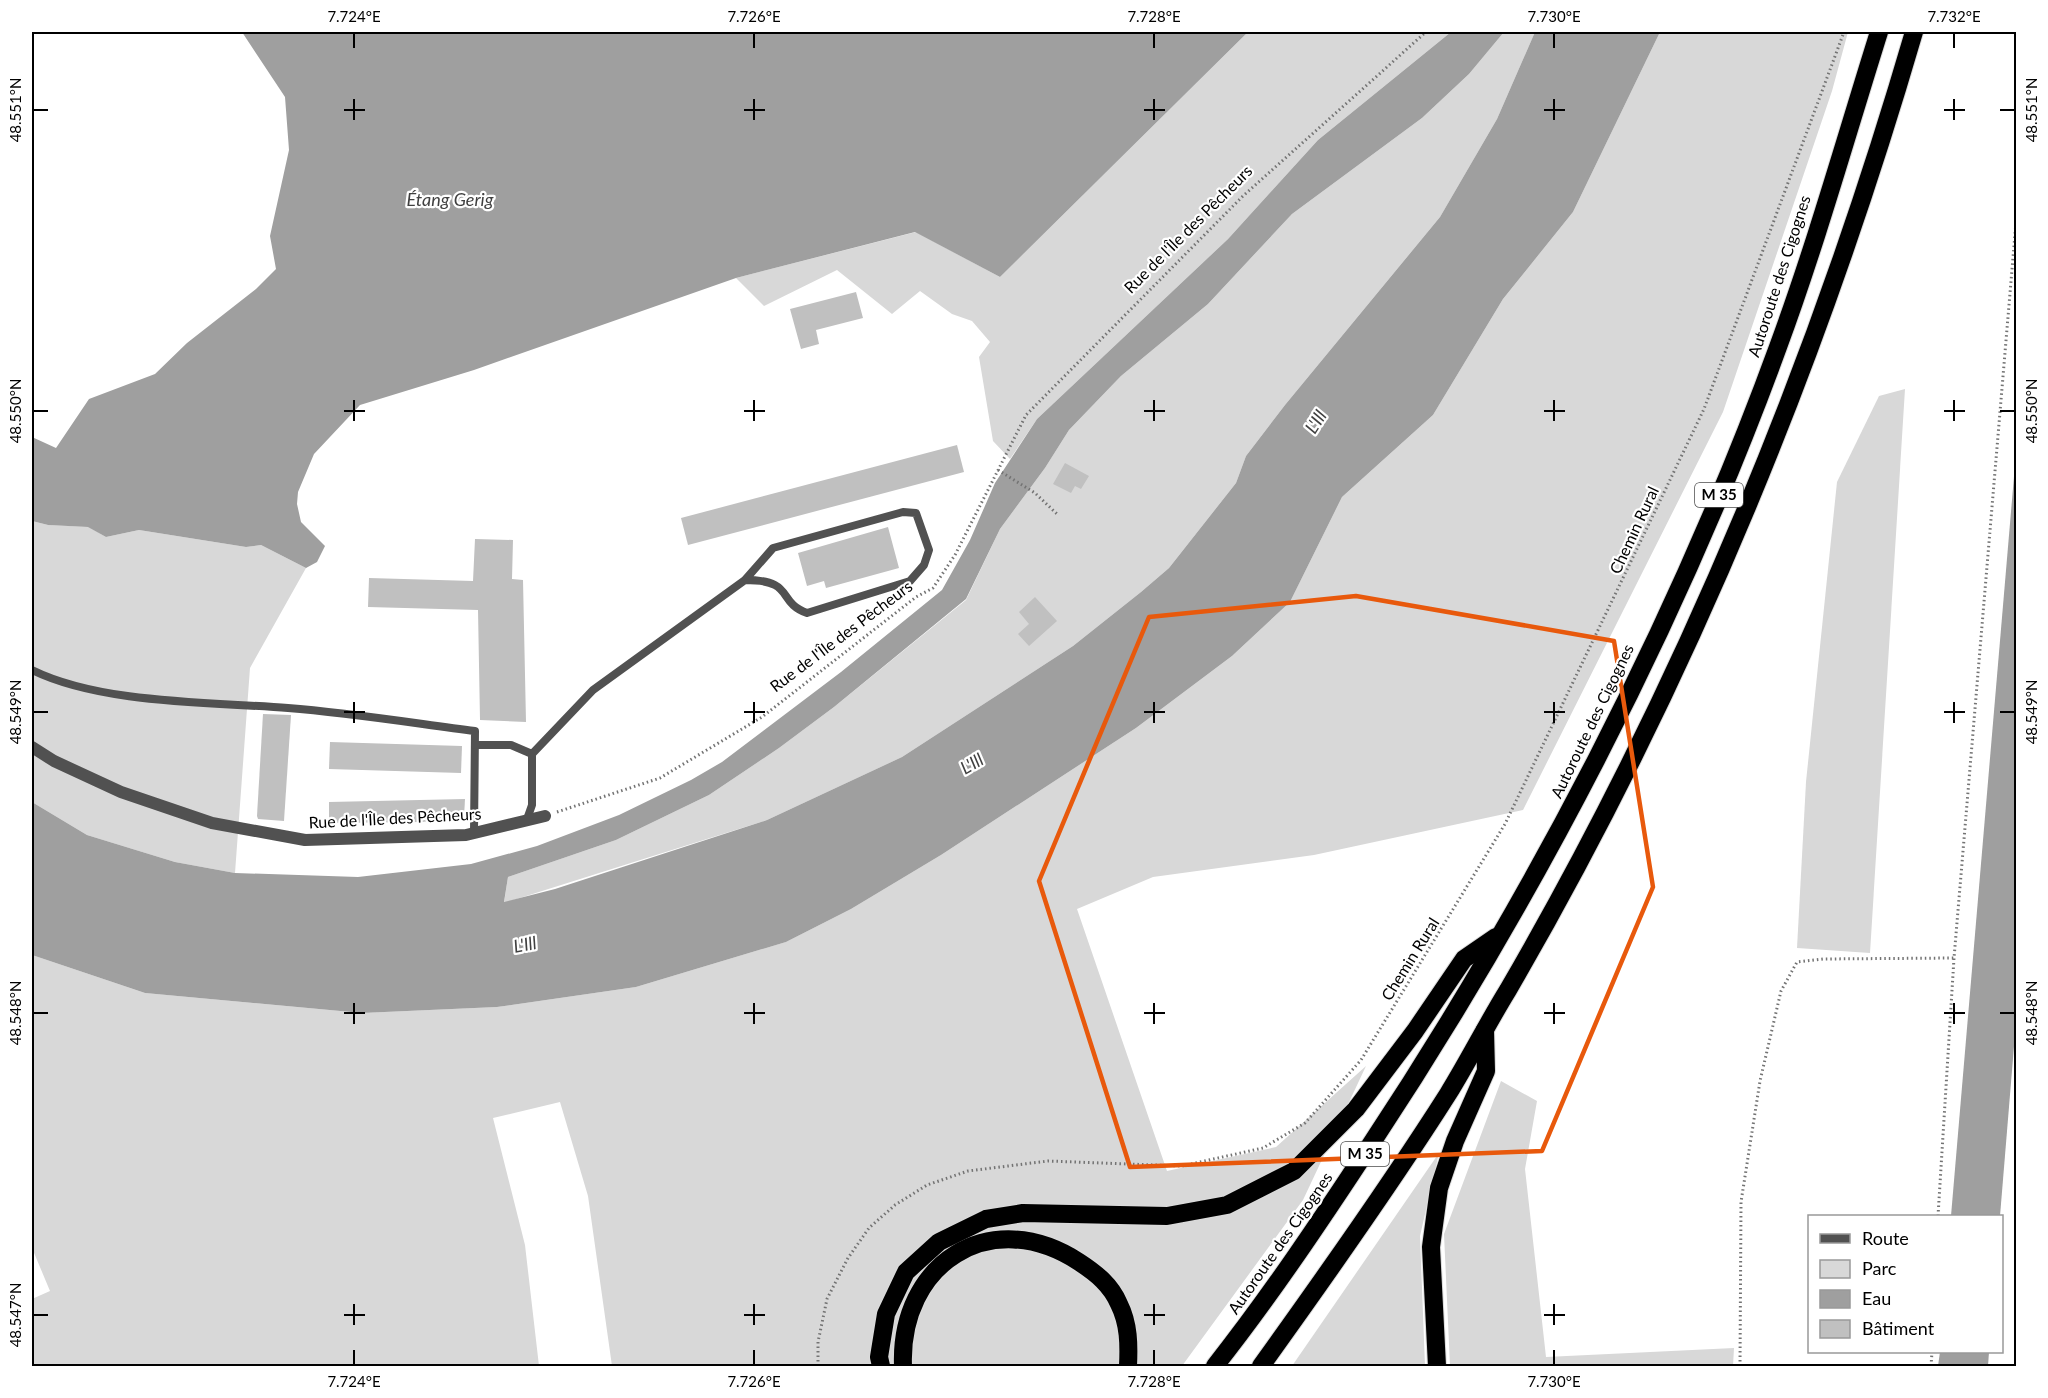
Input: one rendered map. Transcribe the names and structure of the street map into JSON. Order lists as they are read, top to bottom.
{
  "streets": {
    "highway": ["Autoroute des Cigognes", "M 35"],
    "street": ["Rue de l'Île des Pêcheurs"],
    "path": ["Chemin Rural"]
  },
  "water": ["Étang Gerig", "L'Ill"],
  "legend": [
    "Route",
    "Parc",
    "Eau",
    "Bâtiment"
  ],
  "coordinates": [
    "7.724°E",
    "7.726°E",
    "7.728°E",
    "7.730°E",
    "7.732°E",
    "48.551°N",
    "48.550°N",
    "48.549°N",
    "48.548°N",
    "48.547°N"
  ]
}
